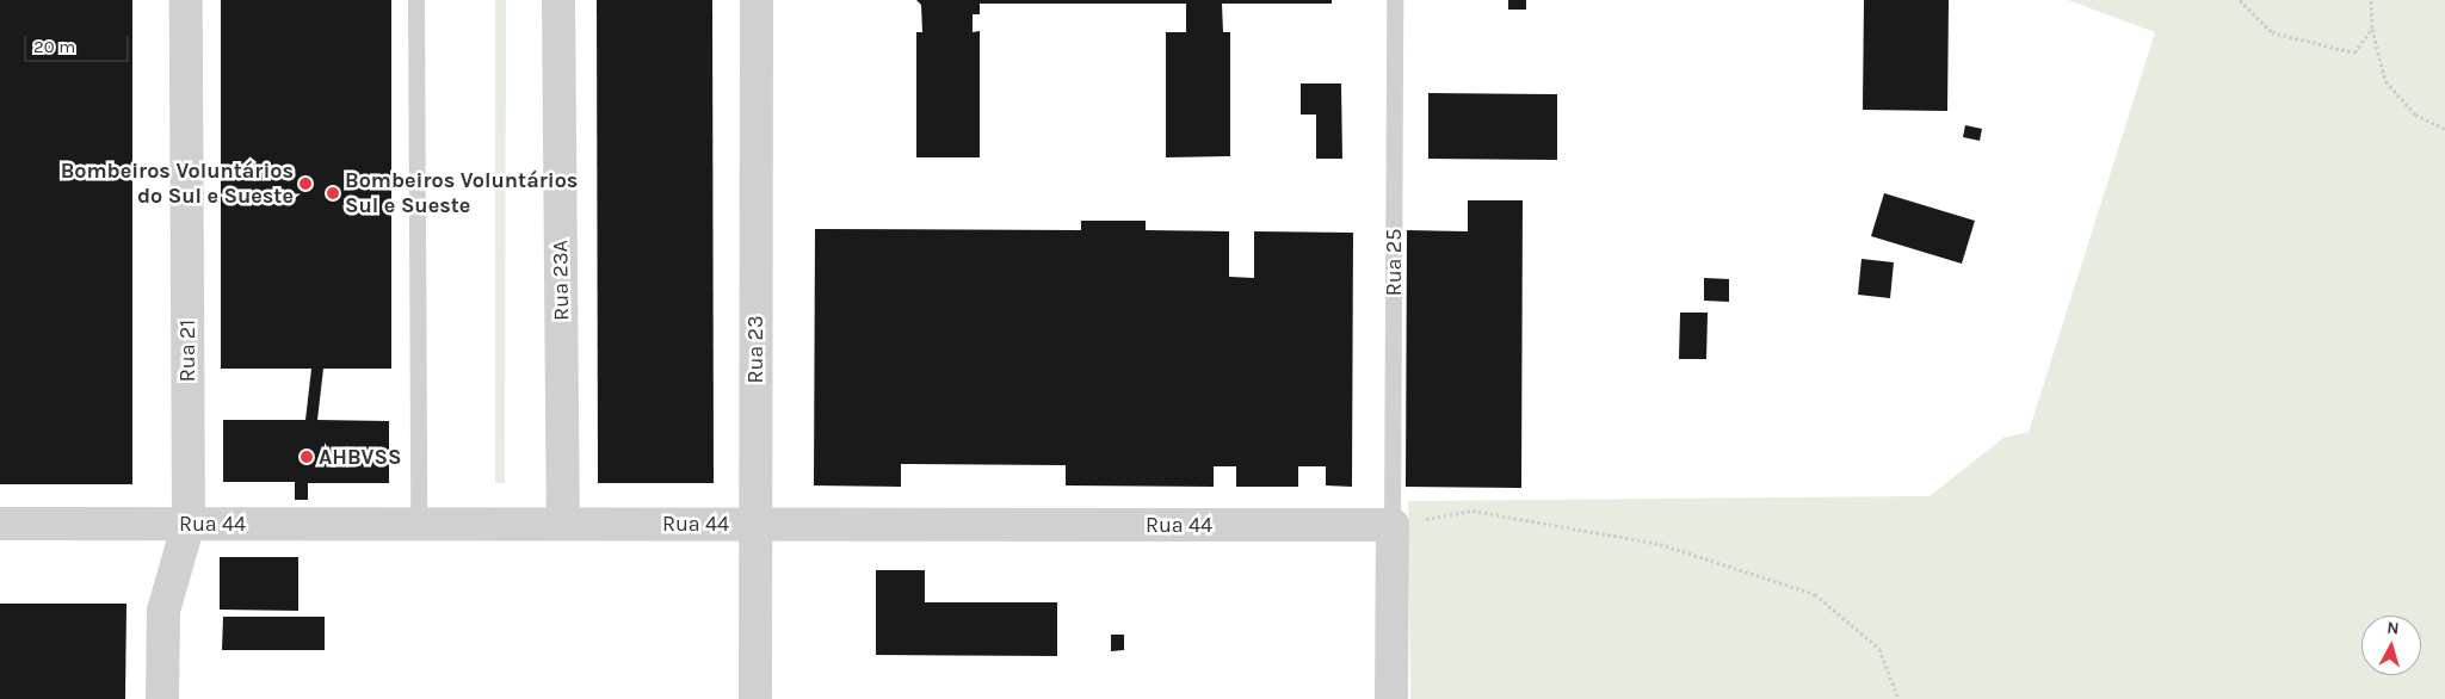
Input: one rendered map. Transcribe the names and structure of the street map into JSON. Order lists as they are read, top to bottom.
{
  "streets": {
    "street": [
      "Rua 23A",
      "Rua 23",
      "Rua 21",
      "Rua 44"
    ],
    "lane": ["Rua 25"]
  },
  "crossings": [
    ["Rua 25", "Rua 44"],
    ["Rua 23A", "Rua 44"],
    ["Rua 23", "Rua 44"],
    ["Rua 21", "Rua 44"]
  ],
  "places": ["Bombeiros Voluntários do Sul e Sueste", "Bombeiros Voluntários Sul e Sueste", "AHBVSS"],
  "scale_bar": "20 m",
  "north": "top"
}
